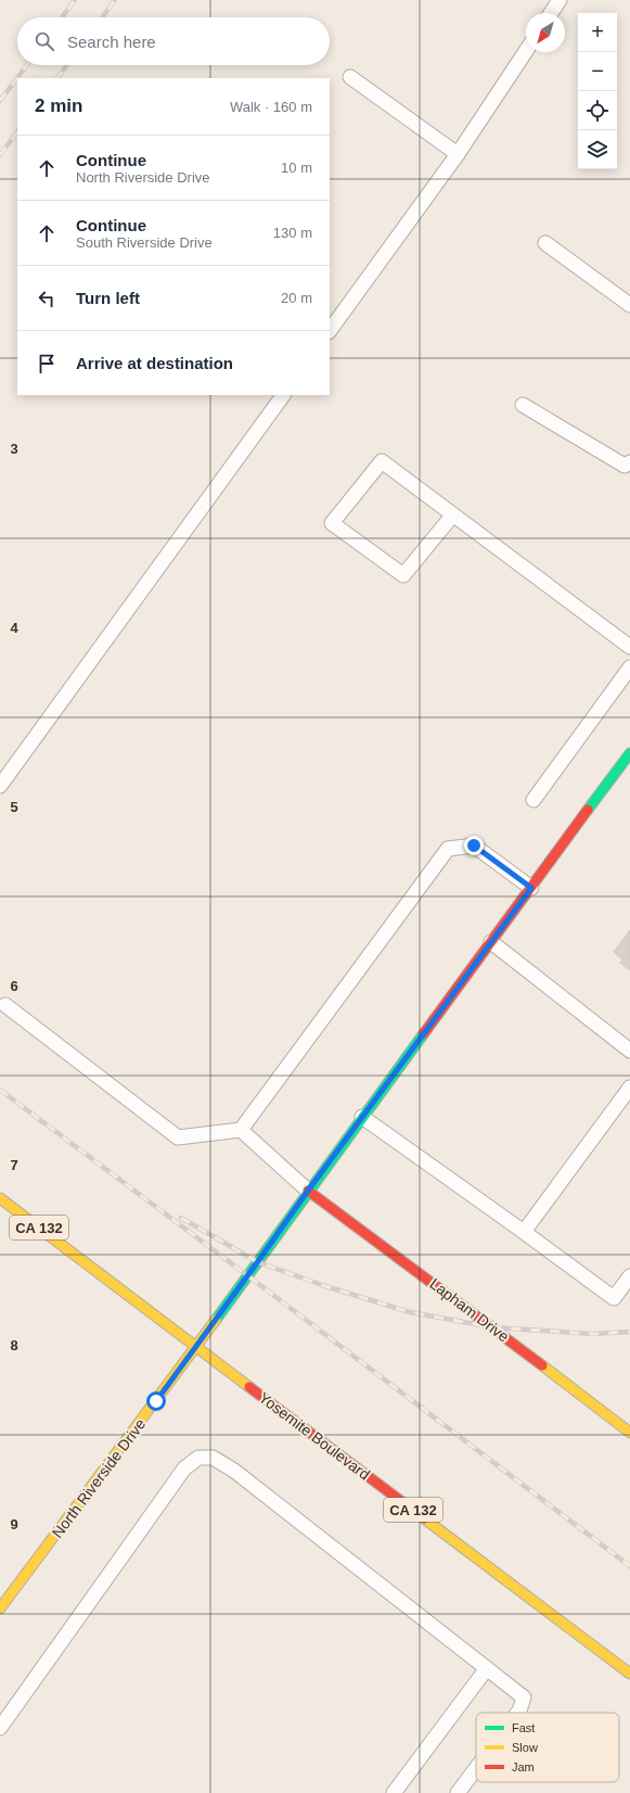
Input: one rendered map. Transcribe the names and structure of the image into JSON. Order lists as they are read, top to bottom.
{
  "streets": {
    "street": [
      "CA 132",
      "Lapham Drive",
      "Yosemite Boulevard",
      "North Riverside Drive"
    ]
  },
  "crossings": [
    ["Lapham Drive", "North Riverside Drive"],
    ["Yosemite Boulevard", "North Riverside Drive"]
  ],
  "legend": ["Fast", "Slow", "Jam"],
  "north": "bottom left",
  "page": {
    "map_buttons": ["+", "−"],
    "search": "Search here",
    "heading": ["2 min", "Walk · 160 m"],
    "list": [
      ["Continue", "North Riverside Drive", "10 m"],
      ["Continue", "South Riverside Drive", "130 m"],
      ["Turn left", "20 m"],
      "Arrive at destination"
    ]
  },
  "grid": {
    "rows": [
      "3",
      "4",
      "5",
      "6",
      "7",
      "8",
      "9"
    ]
  }
}
